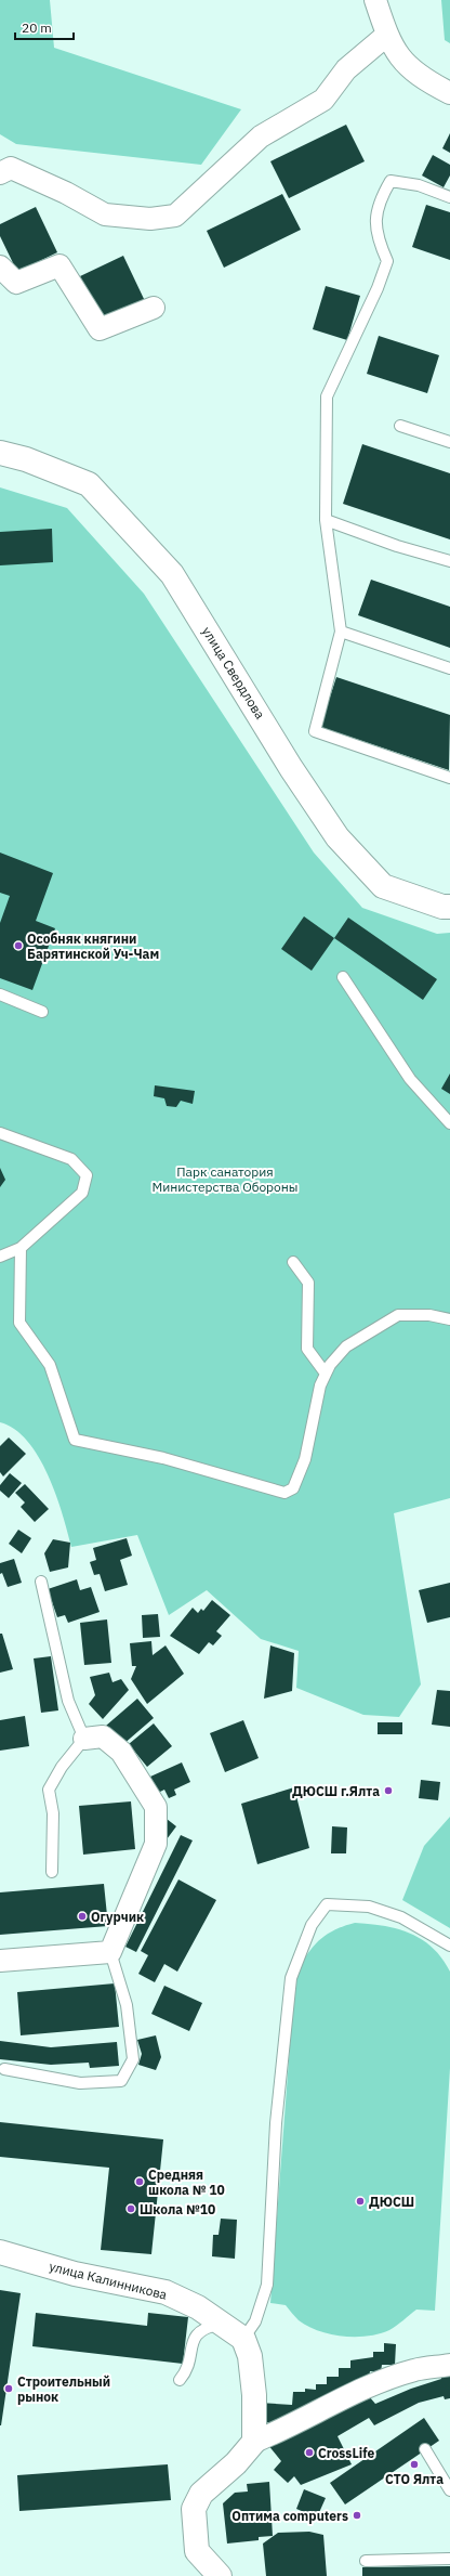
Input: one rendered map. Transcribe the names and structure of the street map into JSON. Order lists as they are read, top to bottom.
{
  "streets": {
    "main road": ["улица Свердлова", "улица Калинникова"]
  },
  "parks": ["Парк санатория Министерства Обороны"],
  "places": [
    "Особняк княгини Барятинской Уч-Чам",
    "ДЮСШ г.Ялта",
    "Огурчик",
    "Средняя школа № 10",
    "ДЮСШ",
    "Школа №10",
    "Строительный рынок",
    "CrossLife",
    "СТО Ялта",
    "Оптима computers"
  ],
  "scale_bar": "20 m"
}
